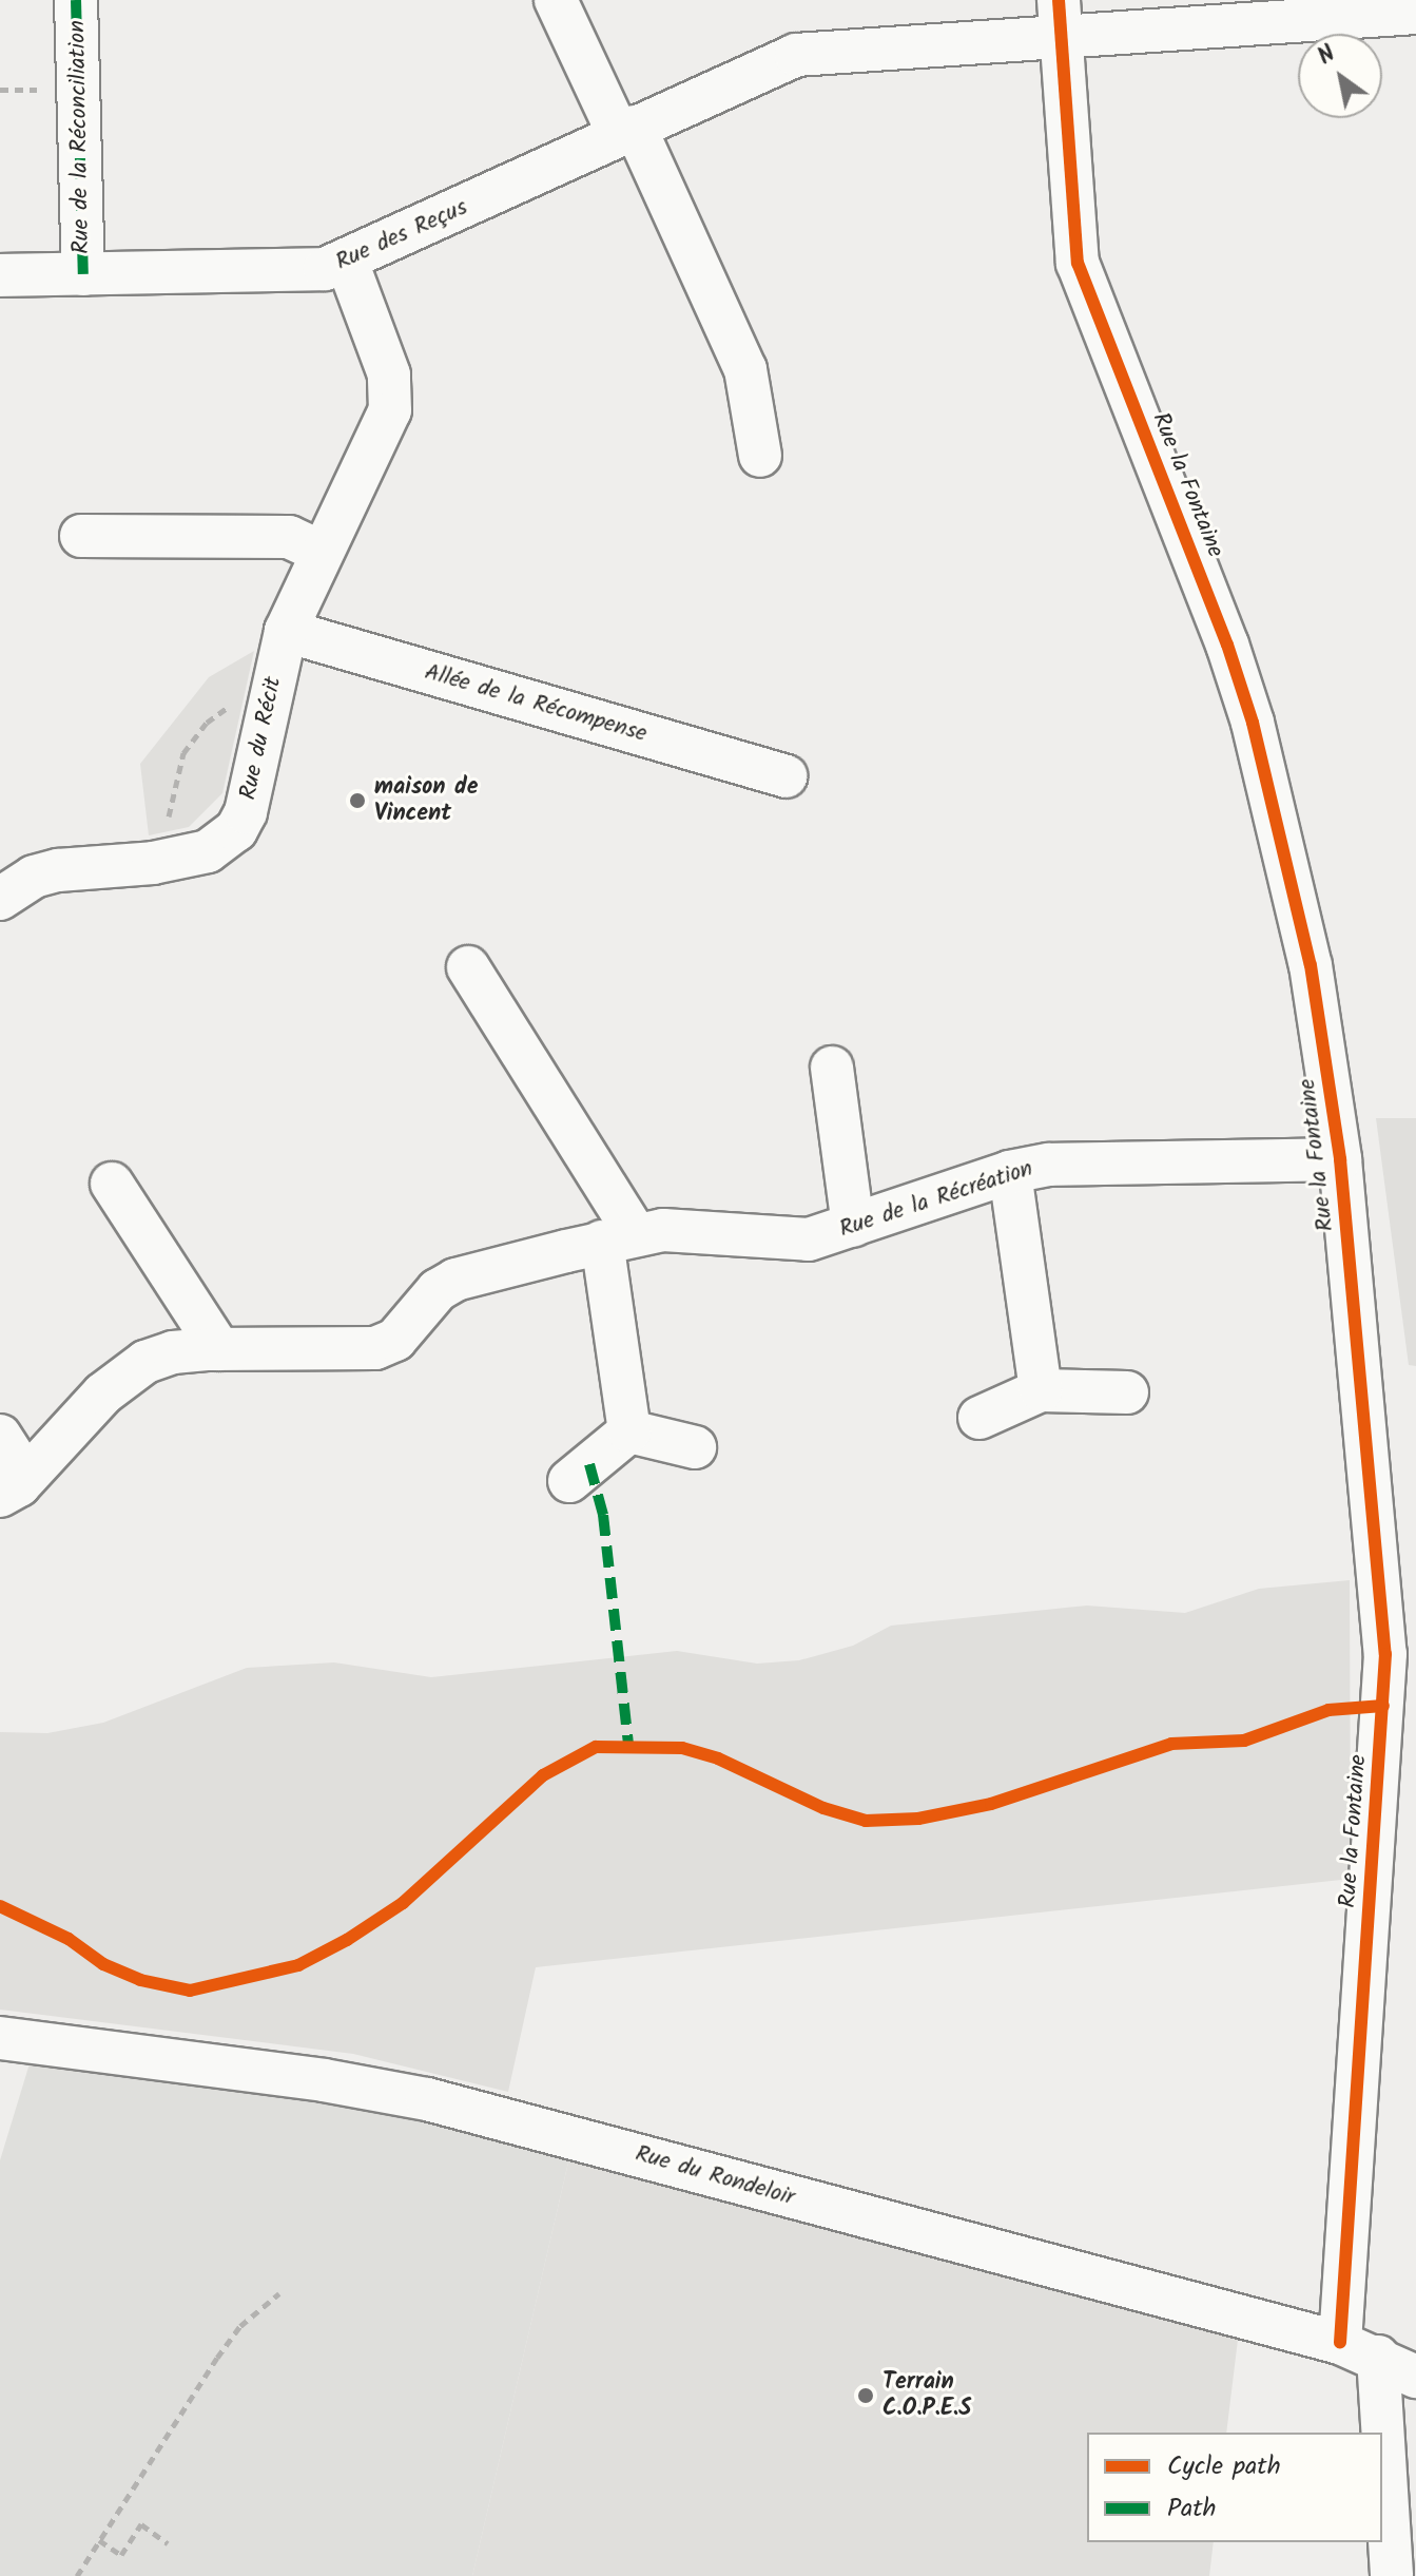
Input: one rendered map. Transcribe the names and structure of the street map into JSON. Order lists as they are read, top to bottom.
{
  "streets": {
    "street": [
      "Rue de la Réconciliation",
      "Rue des Reçus",
      "Rue la Fontaine",
      "Allée de la Récompense",
      "Rue du Récit",
      "Rue de la Récréation",
      "Rue du Rondeloir"
    ]
  },
  "crossings": [
    ["Rue de la Réconciliation", "Rue des Reçus"],
    ["Rue des Reçus", "Rue la Fontaine"],
    ["Rue des Reçus", "Rue du Récit"],
    ["Rue la Fontaine", "Rue de la Récréation"],
    ["Rue la Fontaine", "Rue du Rondeloir"],
    ["Allée de la Récompense", "Rue du Récit"]
  ],
  "places": ["maison de Vincent", "Terrain C.O.P.E.S"],
  "legend": ["Cycle path", "Path"],
  "north": "top left"
}
